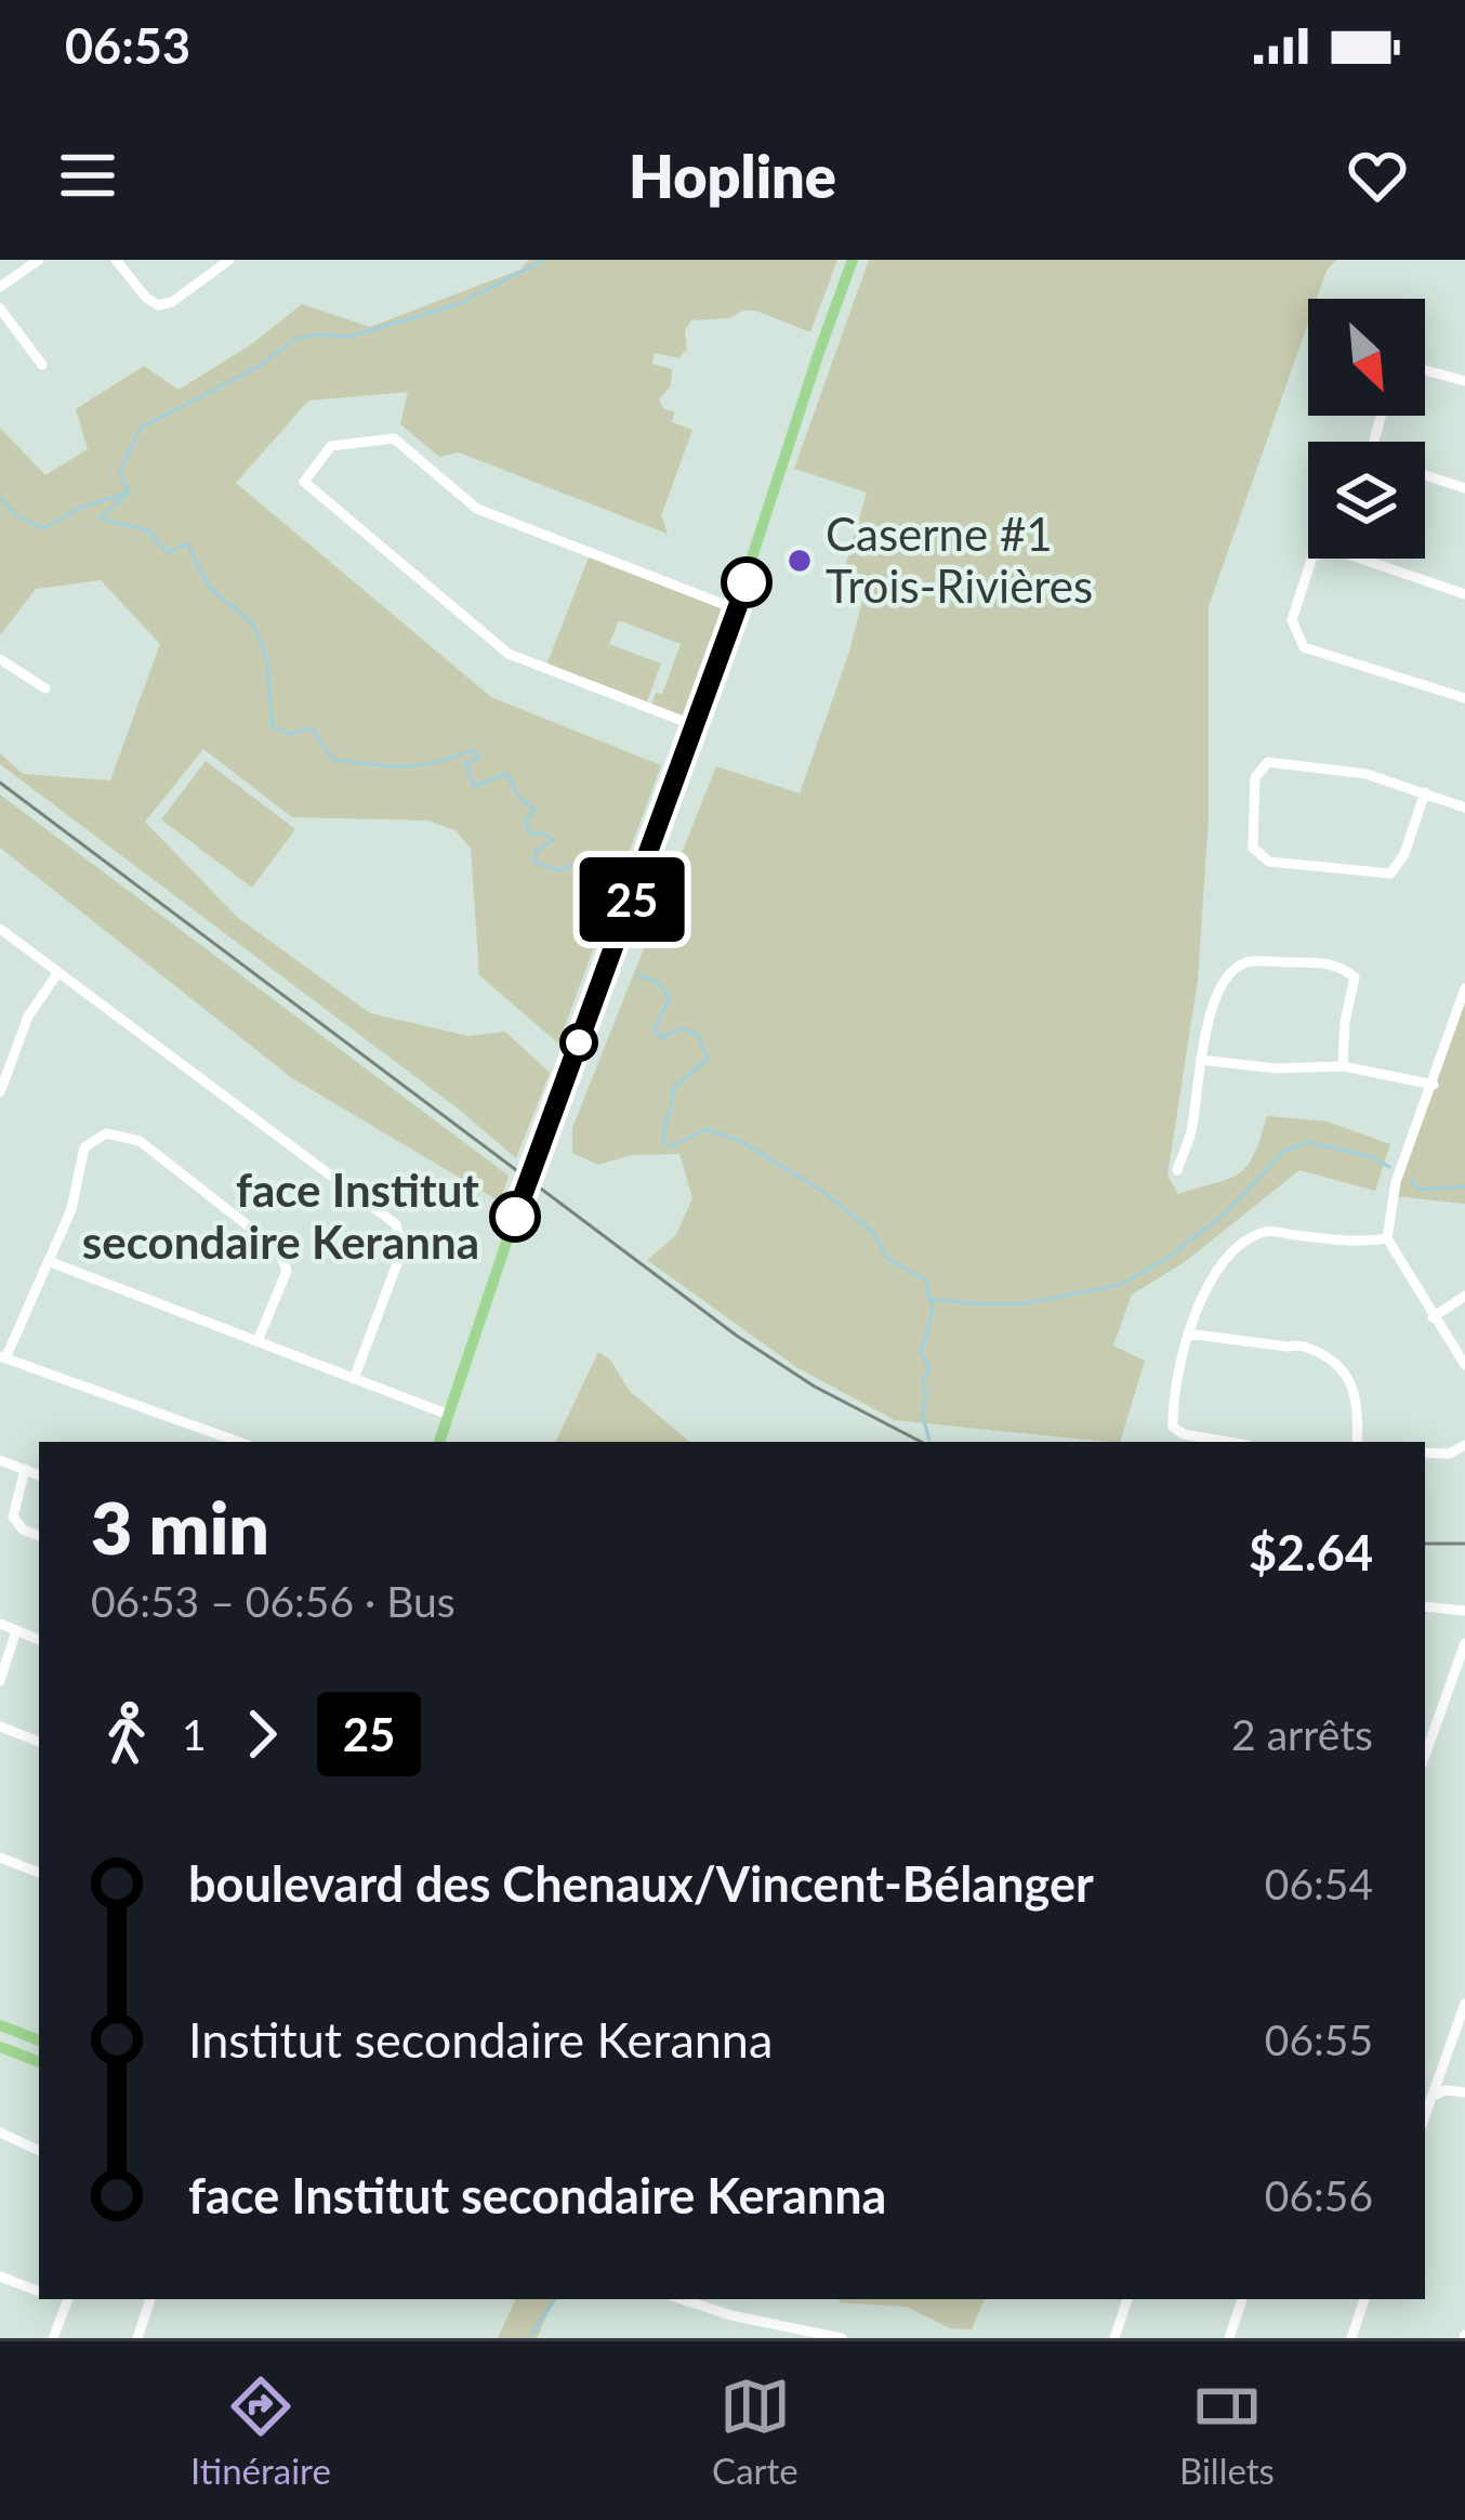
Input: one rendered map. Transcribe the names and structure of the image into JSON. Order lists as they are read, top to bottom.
{
  "places": ["Caserne #1 Trois-Rivières", "face Institut secondaire Keranna"],
  "lines": ["bus line 25"],
  "north": "bottom right",
  "page": {
    "status": "06:53",
    "header": "Hopline",
    "on_map": "25",
    "heading": ["3 min", "06:53 – 06:56 · Bus", "$2.64"],
    "legs": ["1", "25", "2 arrêts"],
    "list": [
      {
        "name": "boulevard des Chenaux/Vincent-Bélanger",
        "value": "06:54"
      },
      {
        "name": "Institut secondaire Keranna",
        "value": "06:55"
      },
      {
        "name": "face Institut secondaire Keranna",
        "value": "06:56"
      }
    ],
    "tabs": ["Itinéraire", "Carte", "Billets"]
  }
}
